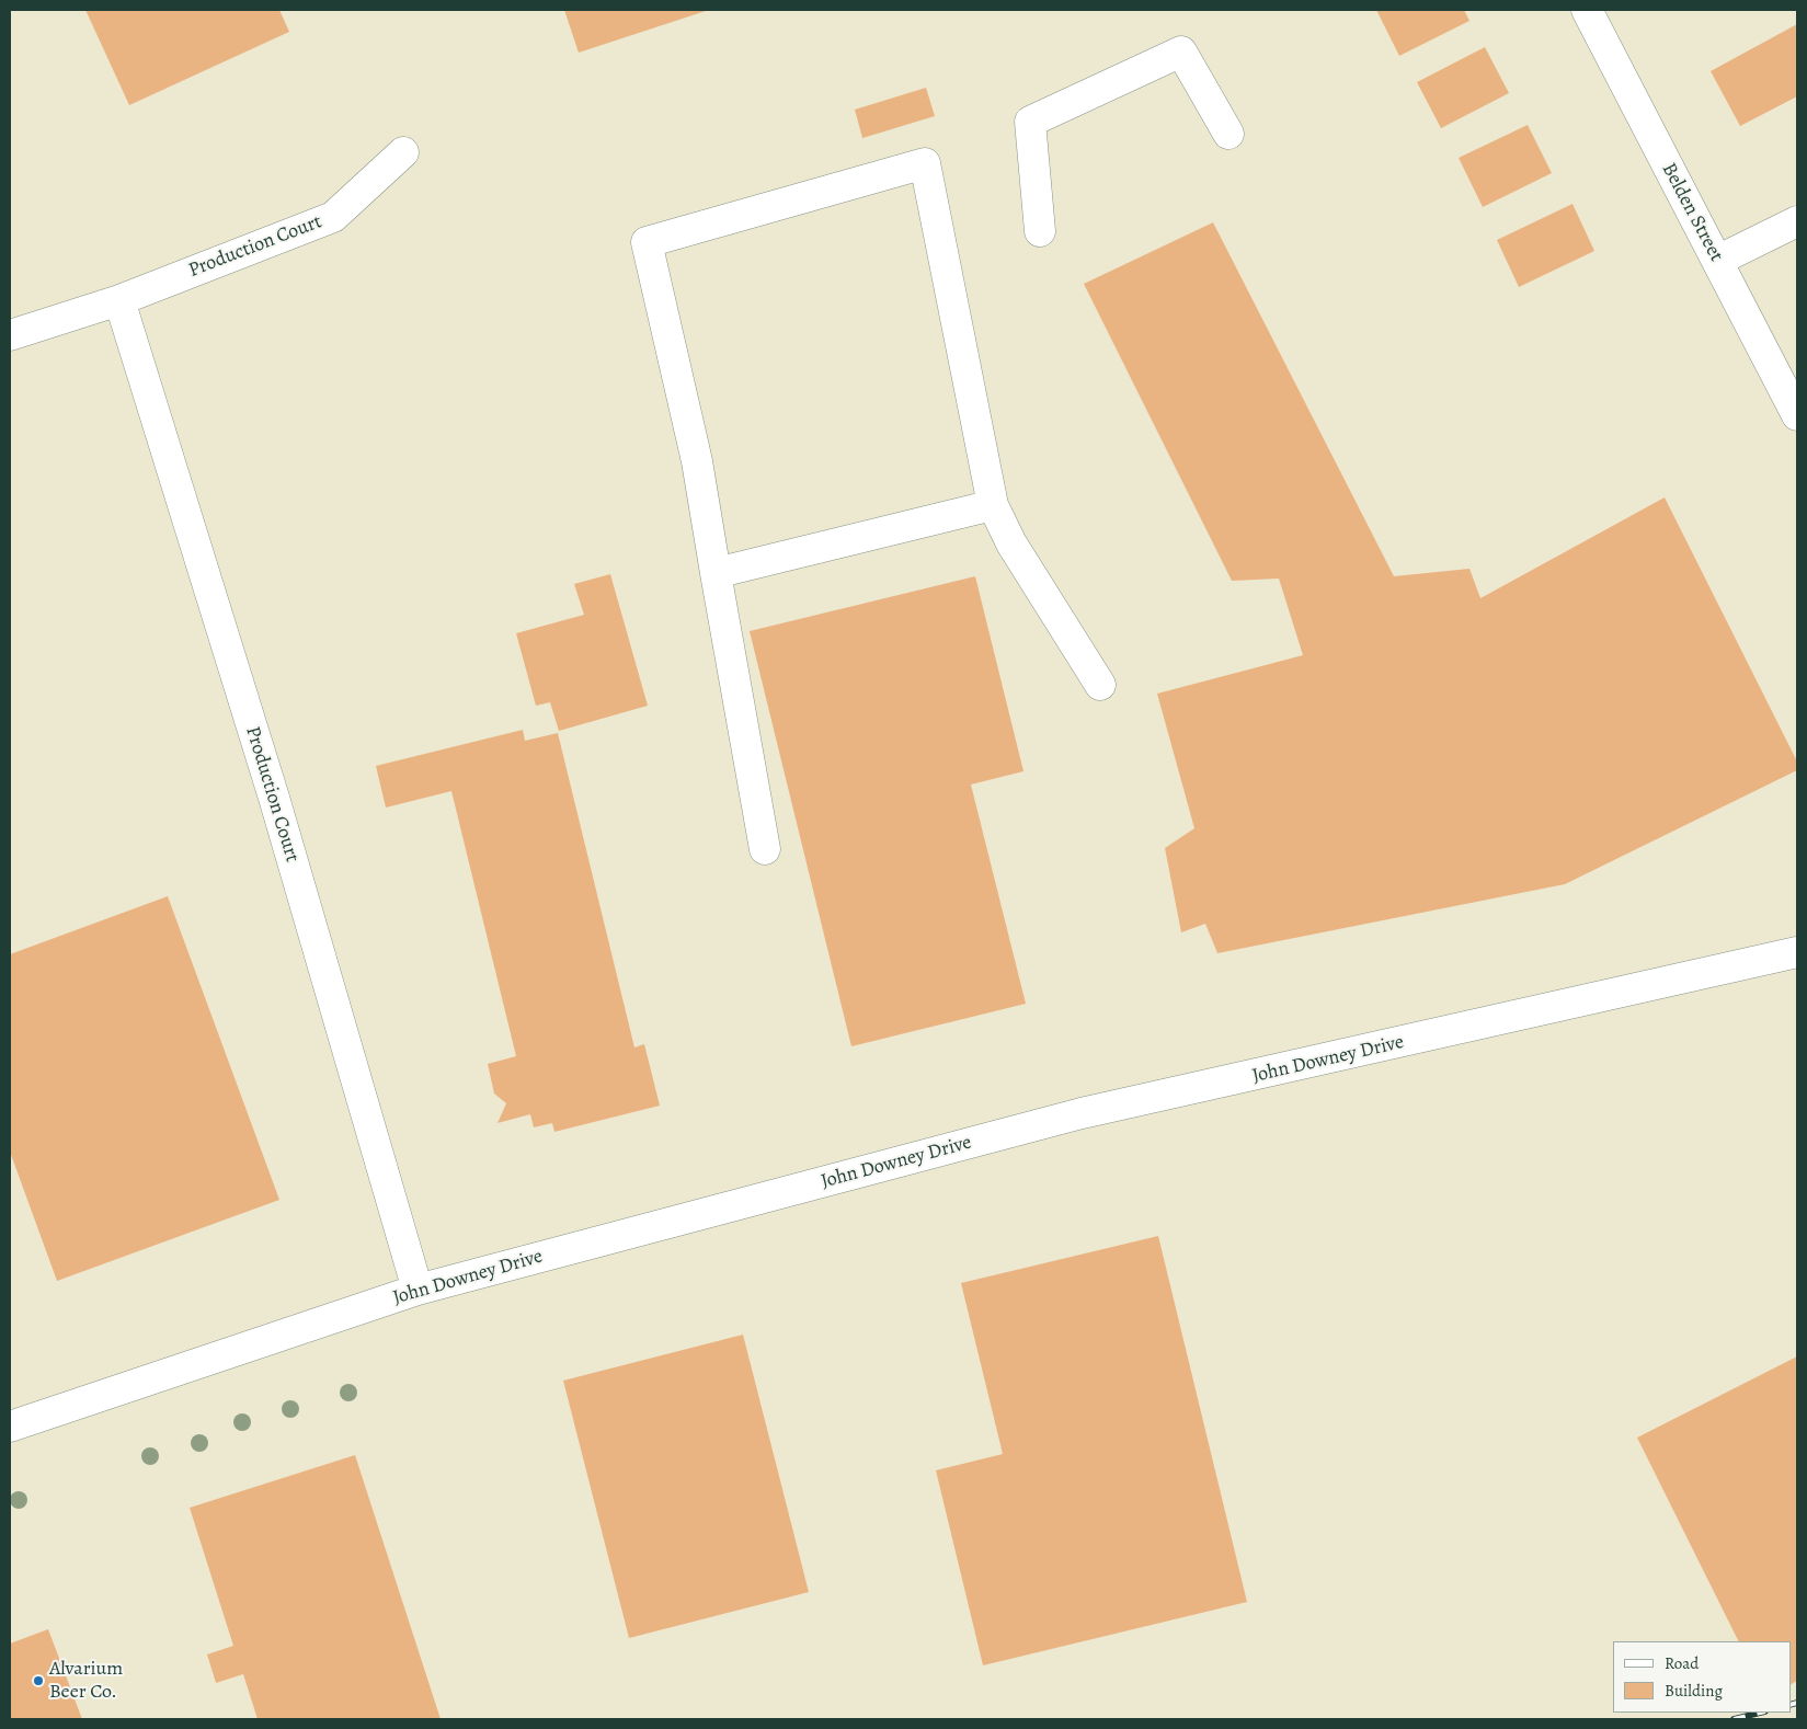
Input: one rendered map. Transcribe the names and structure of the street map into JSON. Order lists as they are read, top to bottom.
{
  "streets": {
    "street": ["Belden Street", "Production Court", "John Downey Drive"]
  },
  "crossings": [
    ["Production Court", "John Downey Drive"]
  ],
  "places": ["Alvarium Beer Co."],
  "legend": ["Road", "Building"]
}
